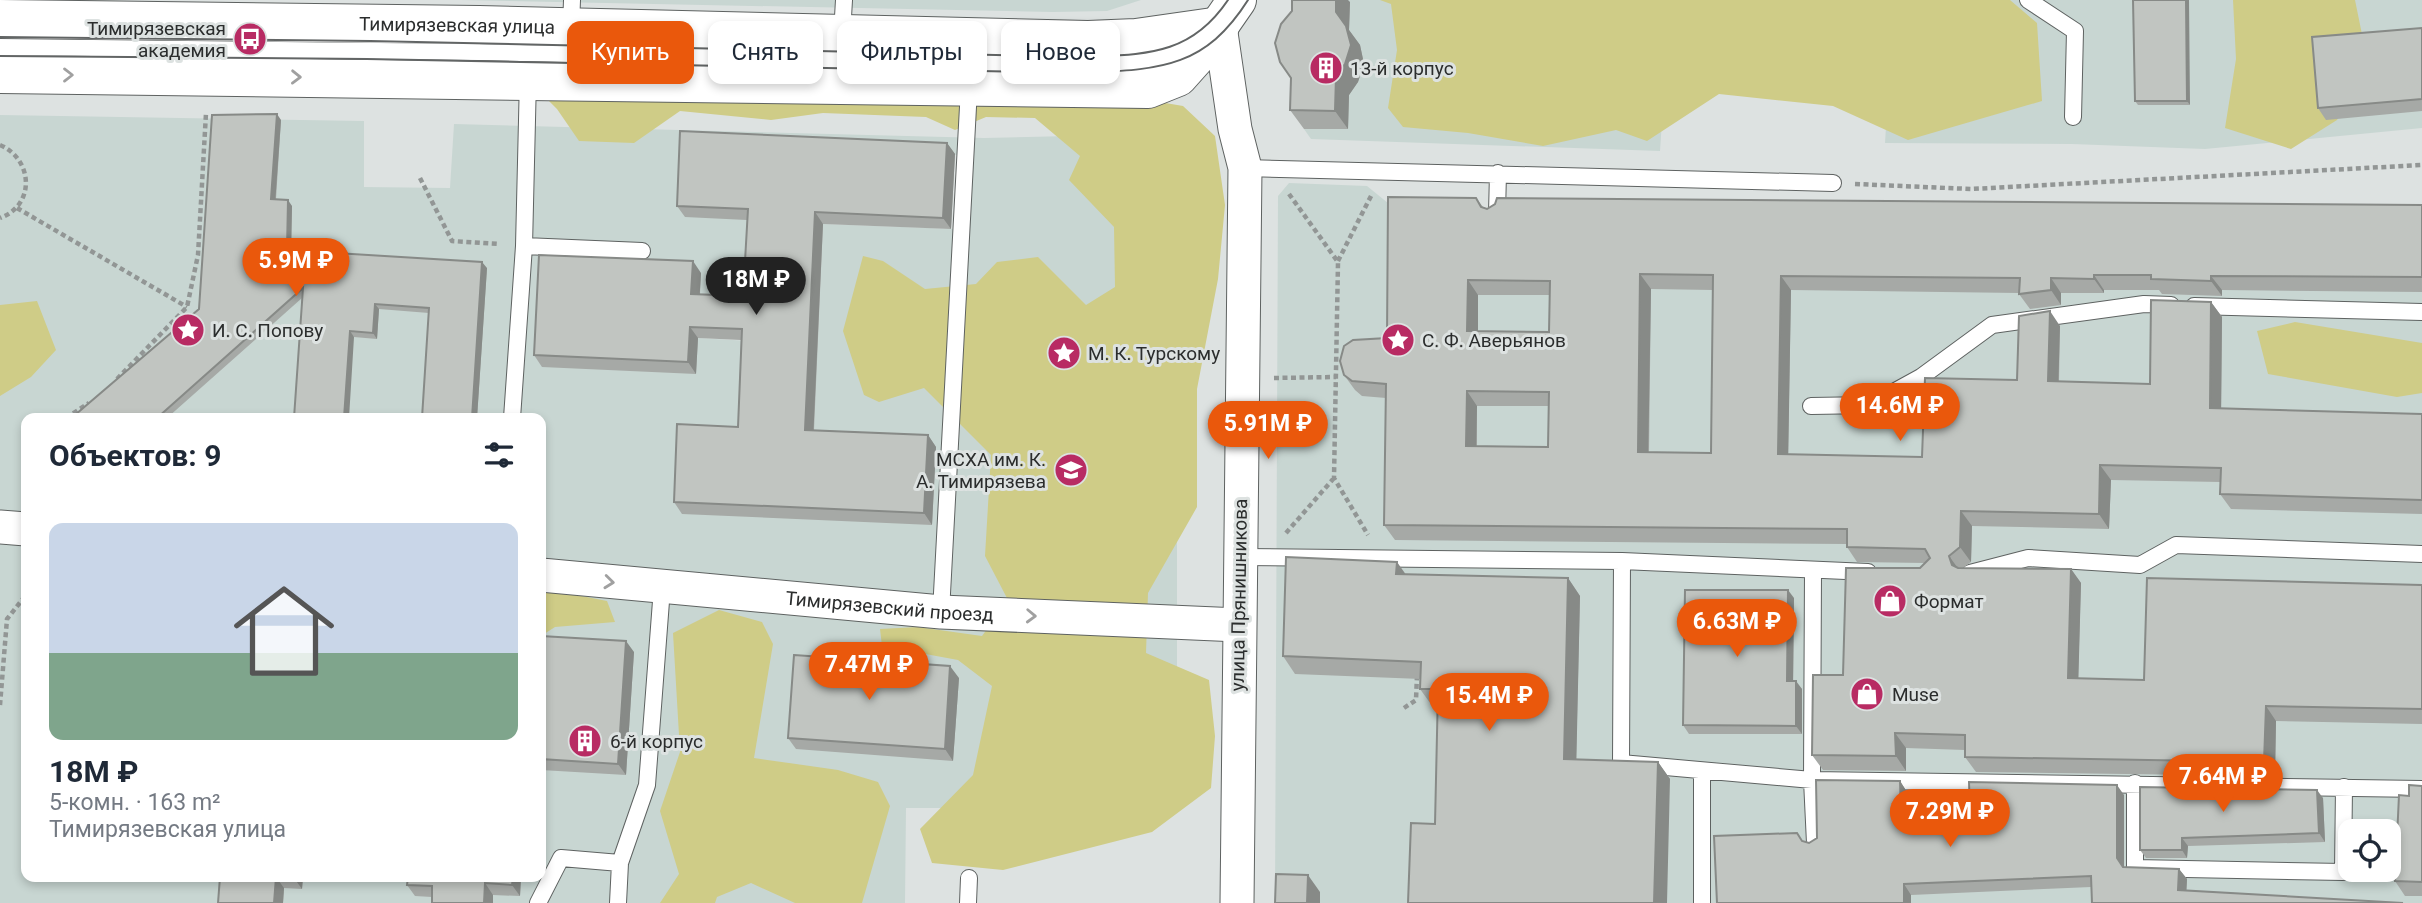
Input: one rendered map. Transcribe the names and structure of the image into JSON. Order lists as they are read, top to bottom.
{
  "streets": {
    "main road": ["Тимирязевская улица"],
    "street": ["улица Прянишникова", "Тимирязевский проезд"]
  },
  "crossings": [
    ["Тимирязевская улица", "улица Прянишникова"],
    ["улица Прянишникова", "Тимирязевский проезд"]
  ],
  "one_way": ["Тимирязевский проезд"],
  "places": {
    "bus stop": ["Тимирязевская академия"],
    "building": ["13-й корпус", "6-й корпус"],
    "place": ["И. С. Попову", "С. Ф. Аверьянов", "М. К. Турскому"],
    "school or university": ["МСХА им. К. А. Тимирязева"],
    "shop": ["Формат", "Muse"]
  },
  "page": {
    "chip": [
      "Купить",
      "Снять",
      "Фильтры",
      "Новое"
    ],
    "price": [
      "5.9M ₽",
      "18M ₽",
      "14.6M ₽",
      "5.91M ₽",
      "6.63M ₽",
      "7.47M ₽",
      "15.4M ₽",
      "7.64M ₽",
      "7.29M ₽"
    ],
    "heading": "Объектов: 9",
    "list": [
      {
        "name": "18M ₽",
        "note": "5-комн. · 163 m² · Тимирязевская улица"
      }
    ]
  }
}
